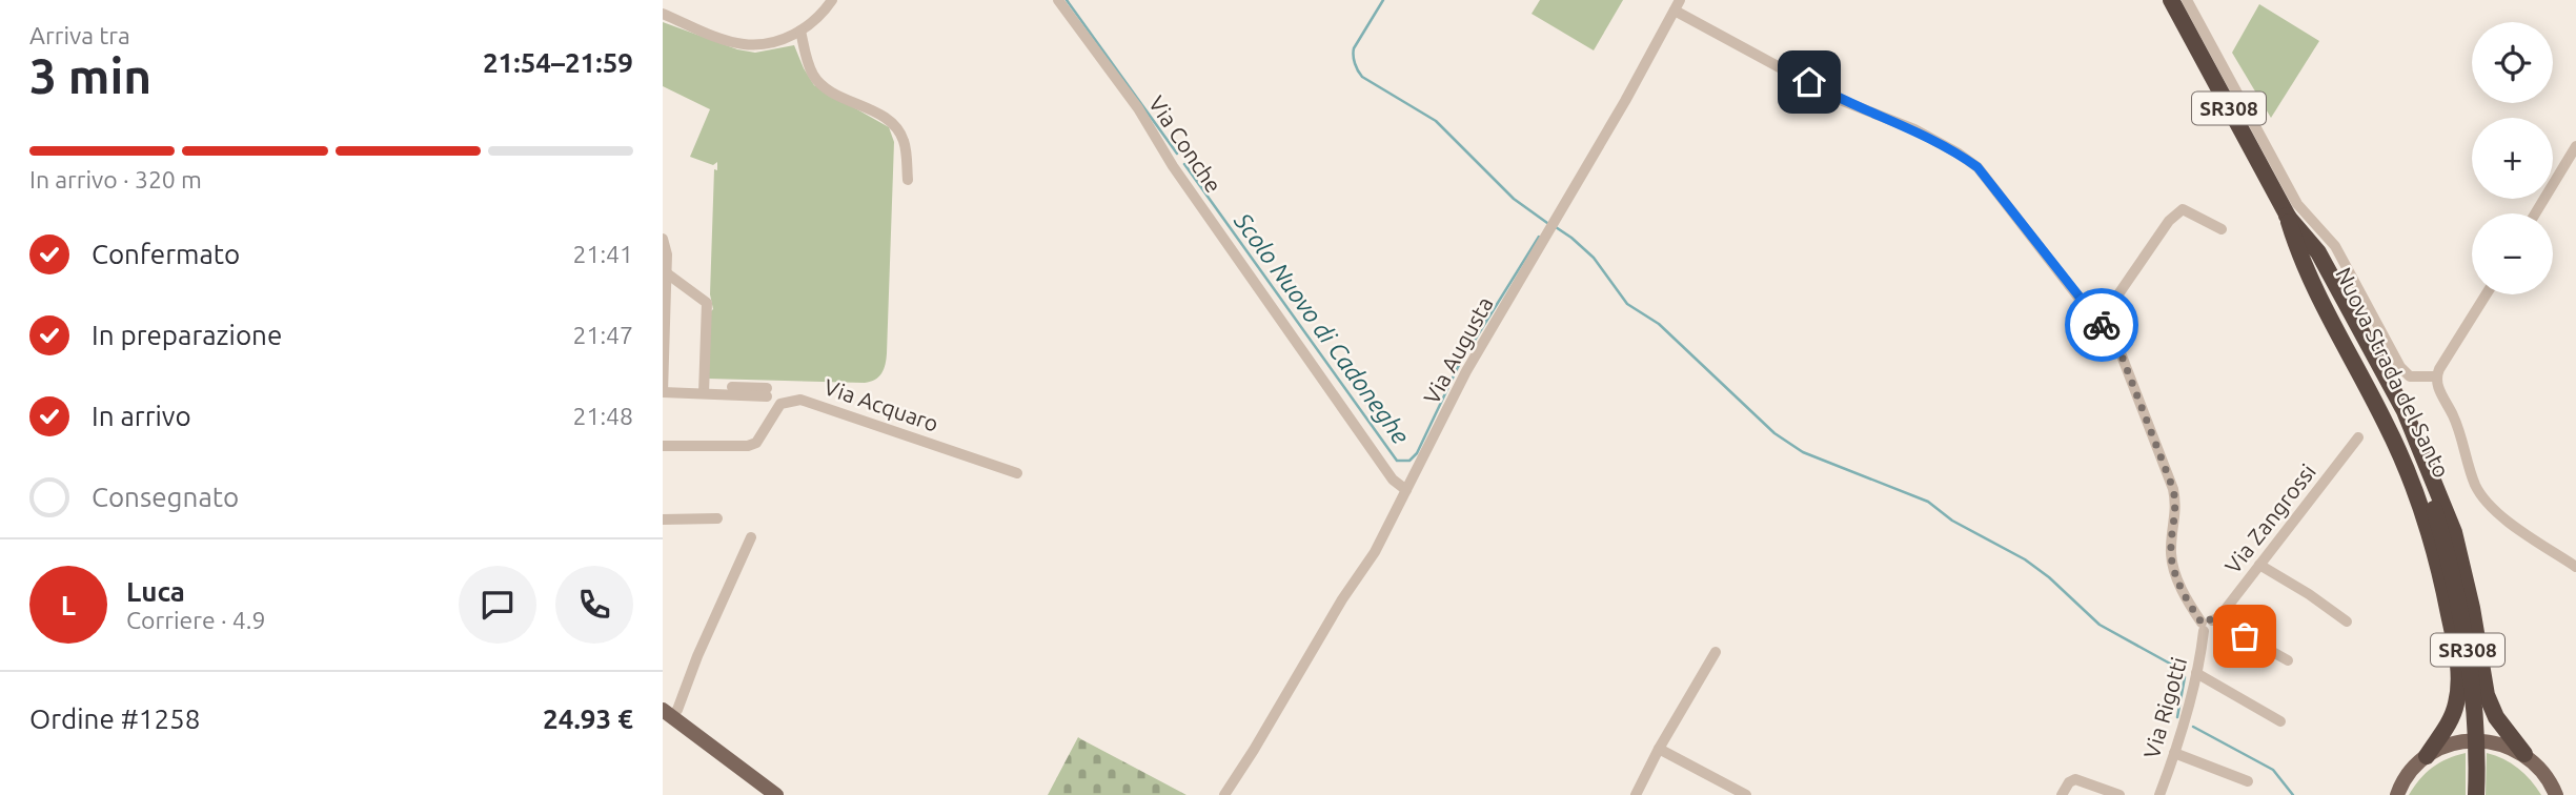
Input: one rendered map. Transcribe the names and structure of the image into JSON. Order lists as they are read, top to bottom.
{
  "streets": {
    "highway": ["SR308", "Nuova Strada del Santo"],
    "street": [
      "Via Conche",
      "Via Augusta",
      "Via Acquaro",
      "Via Zangrossi",
      "Via Rigotti"
    ]
  },
  "crossings": [
    ["Via Conche", "Via Augusta"],
    ["Via Zangrossi", "Via Rigotti"]
  ],
  "water": ["Scolo Nuovo di Cadoneghe"],
  "page": {
    "heading": ["3 min", "Arriva tra", "21:54–21:59"],
    "panel": [
      "Luca",
      "Corriere · 4.9",
      "Ordine #1258",
      "24.93 €"
    ],
    "map_buttons": ["+", "−"],
    "bar": "In arrivo · 320 m",
    "list": [
      ["Confermato", "21:41"],
      ["In preparazione", "21:47"],
      ["In arrivo", "21:48"],
      "Consegnato"
    ],
    "round": "L"
  }
}
